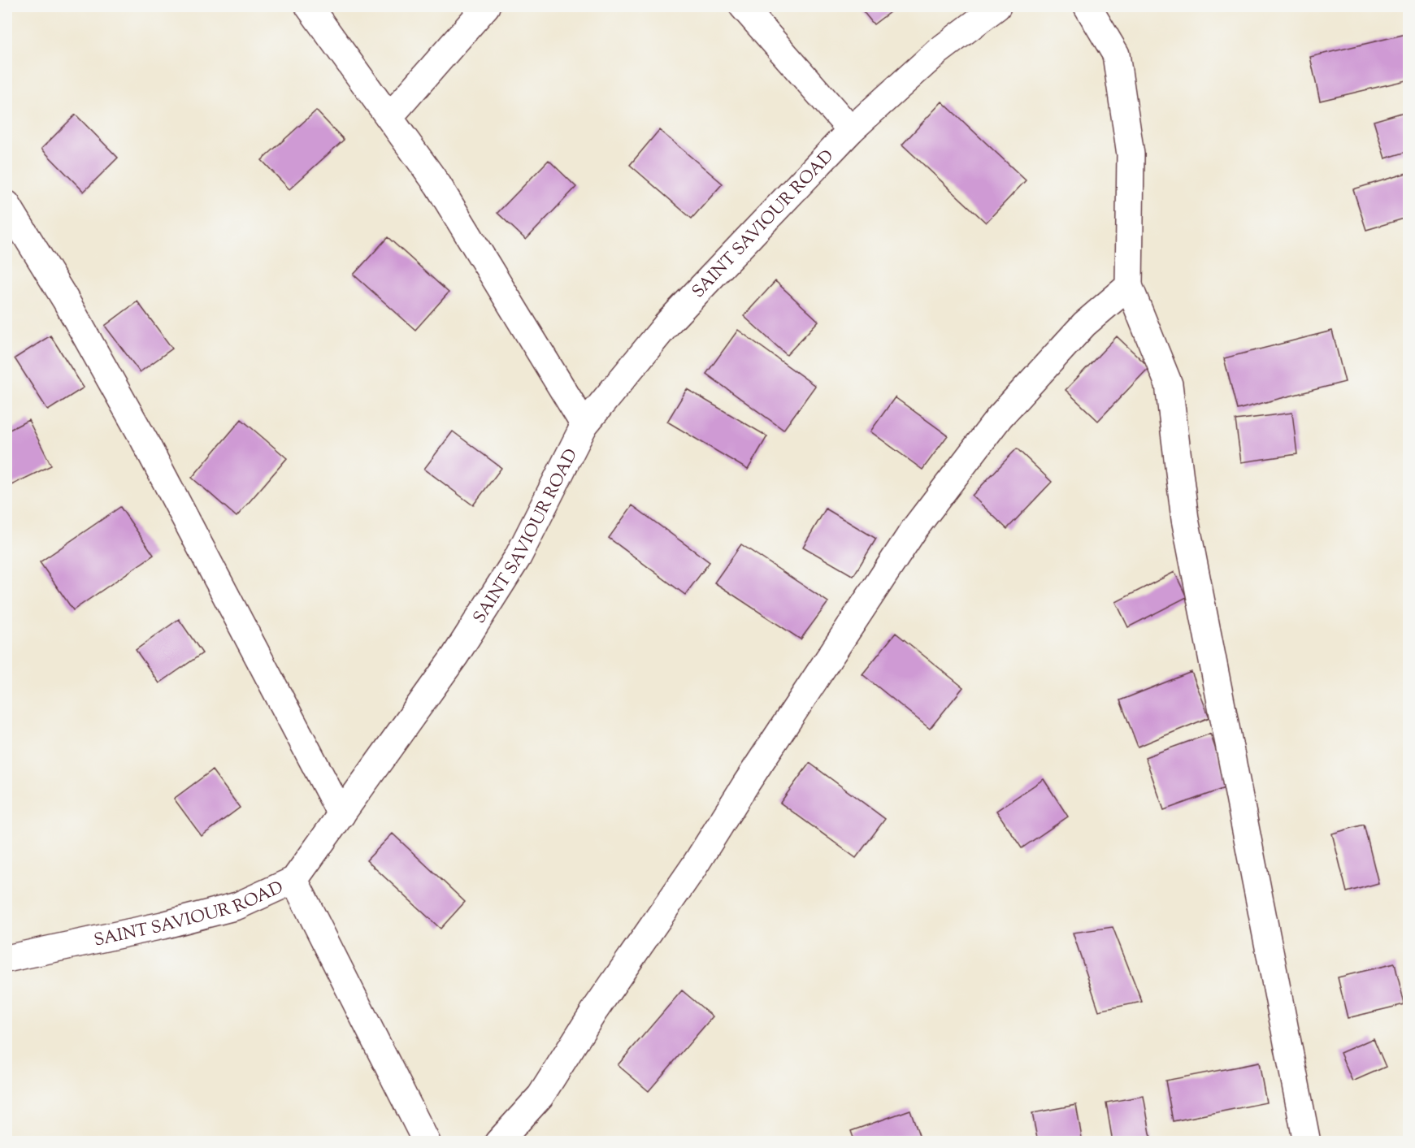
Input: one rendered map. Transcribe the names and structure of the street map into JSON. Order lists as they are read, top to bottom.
{
  "streets": {
    "street": ["SAINT SAVIOUR ROAD"]
  }
}
